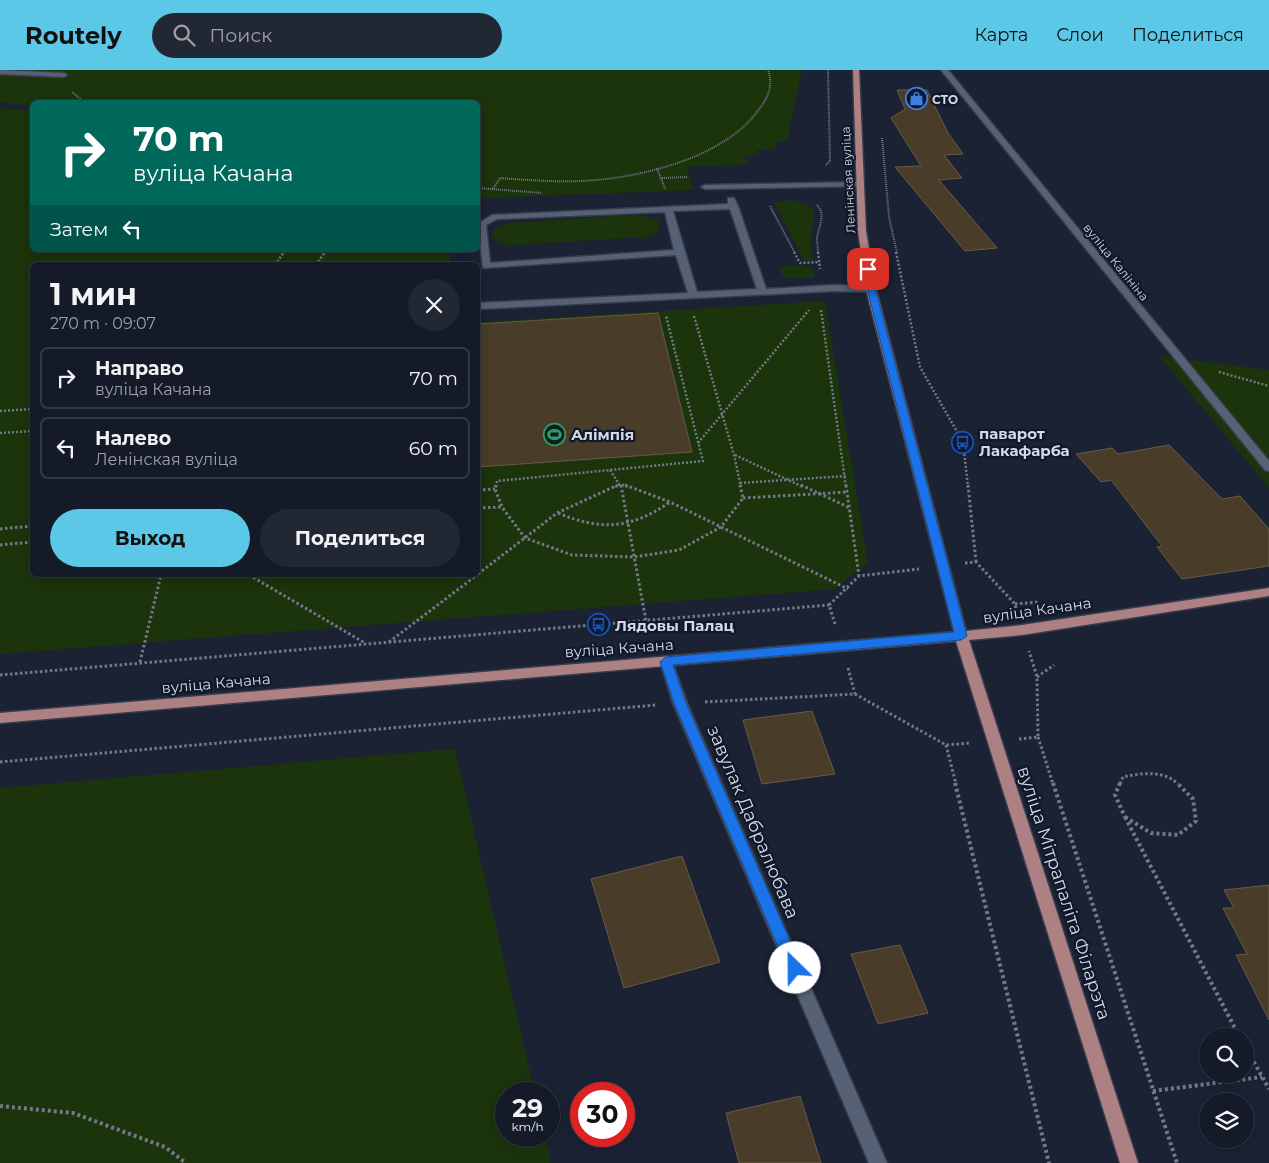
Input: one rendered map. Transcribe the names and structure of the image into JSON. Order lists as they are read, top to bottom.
{
  "streets": {
    "main road": ["Ленінская вуліца", "вуліца Качана", "вуліца Мітрапаліта Філарэта"],
    "street": ["вуліца Калініна", "завулак Дабралюбава"]
  },
  "crossings": [
    ["Ленінская вуліца", "вуліца Качана"],
    ["Ленінская вуліца", "вуліца Мітрапаліта Філарэта"],
    ["вуліца Качана", "завулак Дабралюбава"],
    ["вуліца Качана", "вуліца Мітрапаліта Філарэта"]
  ],
  "places": {
    "shop": ["СТО"],
    "sports": ["Алімпія"],
    "bus stop": ["паварот Лакафарба", "Лядовы Палац"]
  },
  "page": {
    "header": "Routely",
    "search": "Поиск",
    "nav": ["Карта", "Слои", "Поделиться"],
    "turn": ["70 m", "вуліца Качана"],
    "then": "Затем",
    "heading": ["1 мин", "270 m · 09:07"],
    "list": [
      {
        "name": "Направо",
        "note": "вуліца Качана",
        "value": "70 m"
      },
      {
        "name": "Налево",
        "note": "Ленінская вуліца",
        "value": "60 m"
      }
    ],
    "buttons": ["Выход", "Поделиться"],
    "speed": "29 km/h",
    "limit": "30"
  }
}
